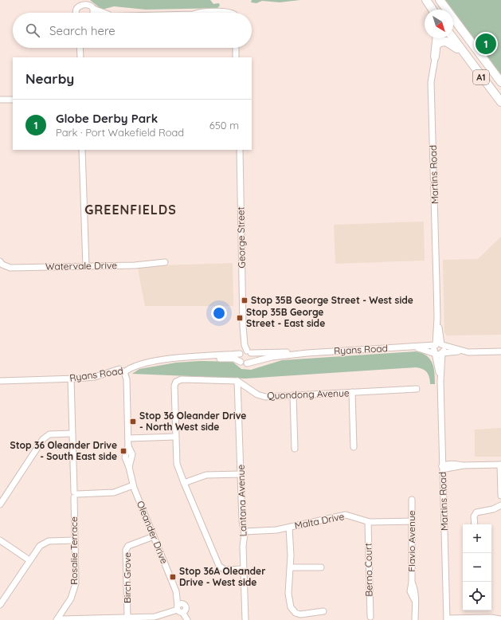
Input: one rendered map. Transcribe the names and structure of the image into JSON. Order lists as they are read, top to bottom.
{
  "streets": {
    "highway": ["A1"],
    "street": [
      "Martins Road",
      "George Street",
      "Watervale Drive",
      "Ryans Road",
      "Quondong Avenue",
      "Lantana Avenue",
      "Malta Drive",
      "Oleander Drive",
      "Flavio Avenue",
      "Rosalie Terrace",
      "Berno Court",
      "Birch Grove"
    ]
  },
  "crossings": [
    ["Martins Road", "Ryans Road"],
    ["George Street", "Ryans Road"],
    ["Ryans Road", "Oleander Drive"],
    ["Ryans Road", "Rosalie Terrace"],
    ["Quondong Avenue", "Lantana Avenue"],
    ["Lantana Avenue", "Malta Drive"],
    ["Malta Drive", "Flavio Avenue"],
    ["Malta Drive", "Berno Court"],
    ["Oleander Drive", "Birch Grove"]
  ],
  "districts": ["GREENFIELDS"],
  "places": {
    "transit": [
      "Stop 35B George Street - West side",
      "Stop 35B George Street - East side",
      "Stop 36 Oleander Drive - North West side",
      "Stop 36 Oleander Drive - South East side",
      "Stop 36A Oleander Drive - West side"
    ]
  },
  "north": "bottom right",
  "page": {
    "search": "Search here",
    "pins": "1",
    "heading": "Nearby",
    "list": [
      {
        "mark": "1",
        "name": "Globe Derby Park",
        "note": "Park · Port Wakefield Road",
        "value": "650 m"
      }
    ],
    "map_buttons": ["+", "−"]
  }
}
